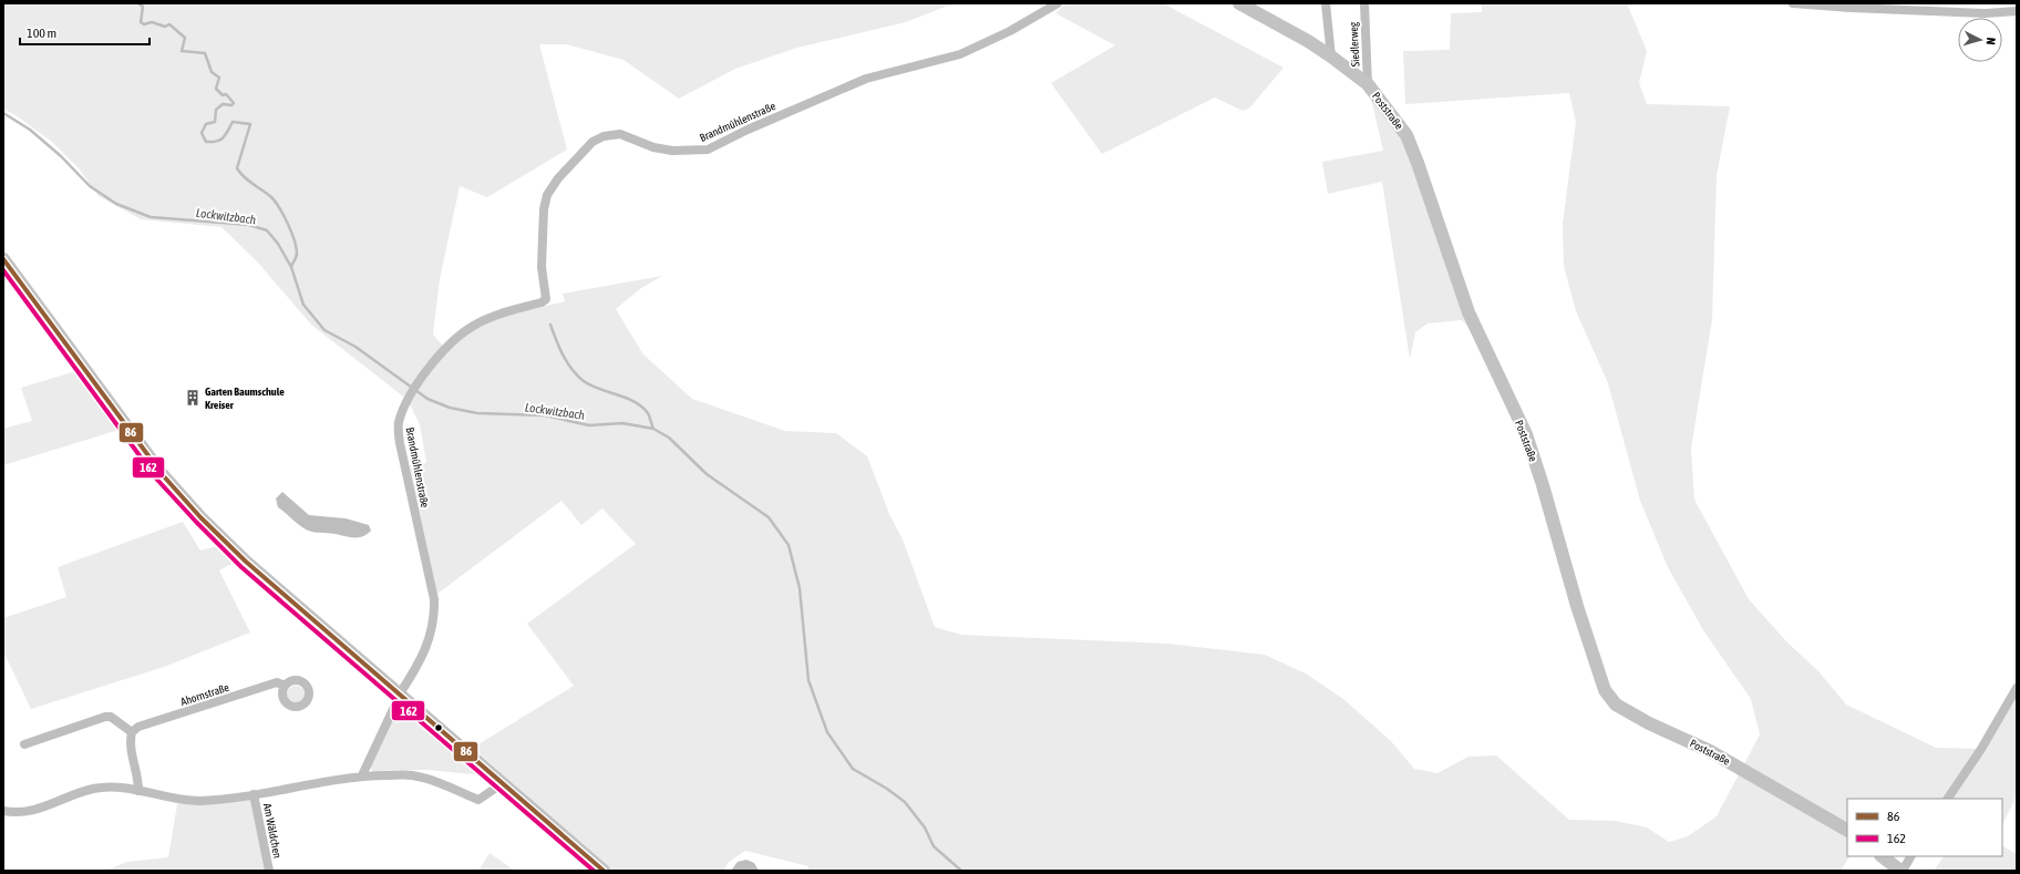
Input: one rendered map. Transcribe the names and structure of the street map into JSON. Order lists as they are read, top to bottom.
{
  "streets": {
    "street": [
      "Siedlerweg",
      "Poststraße",
      "Brandmühlenstraße",
      "Ahornstraße",
      "Am Wäldchen"
    ]
  },
  "crossings": [
    ["Siedlerweg", "Poststraße"]
  ],
  "water": ["Lockwitzbach"],
  "places": {
    "building": ["Garten Baumschule Kreiser"]
  },
  "lines": ["transit line 86", "transit line 162"],
  "legend": ["86", "162"],
  "scale_bar": "100 m",
  "north": "right"
}
